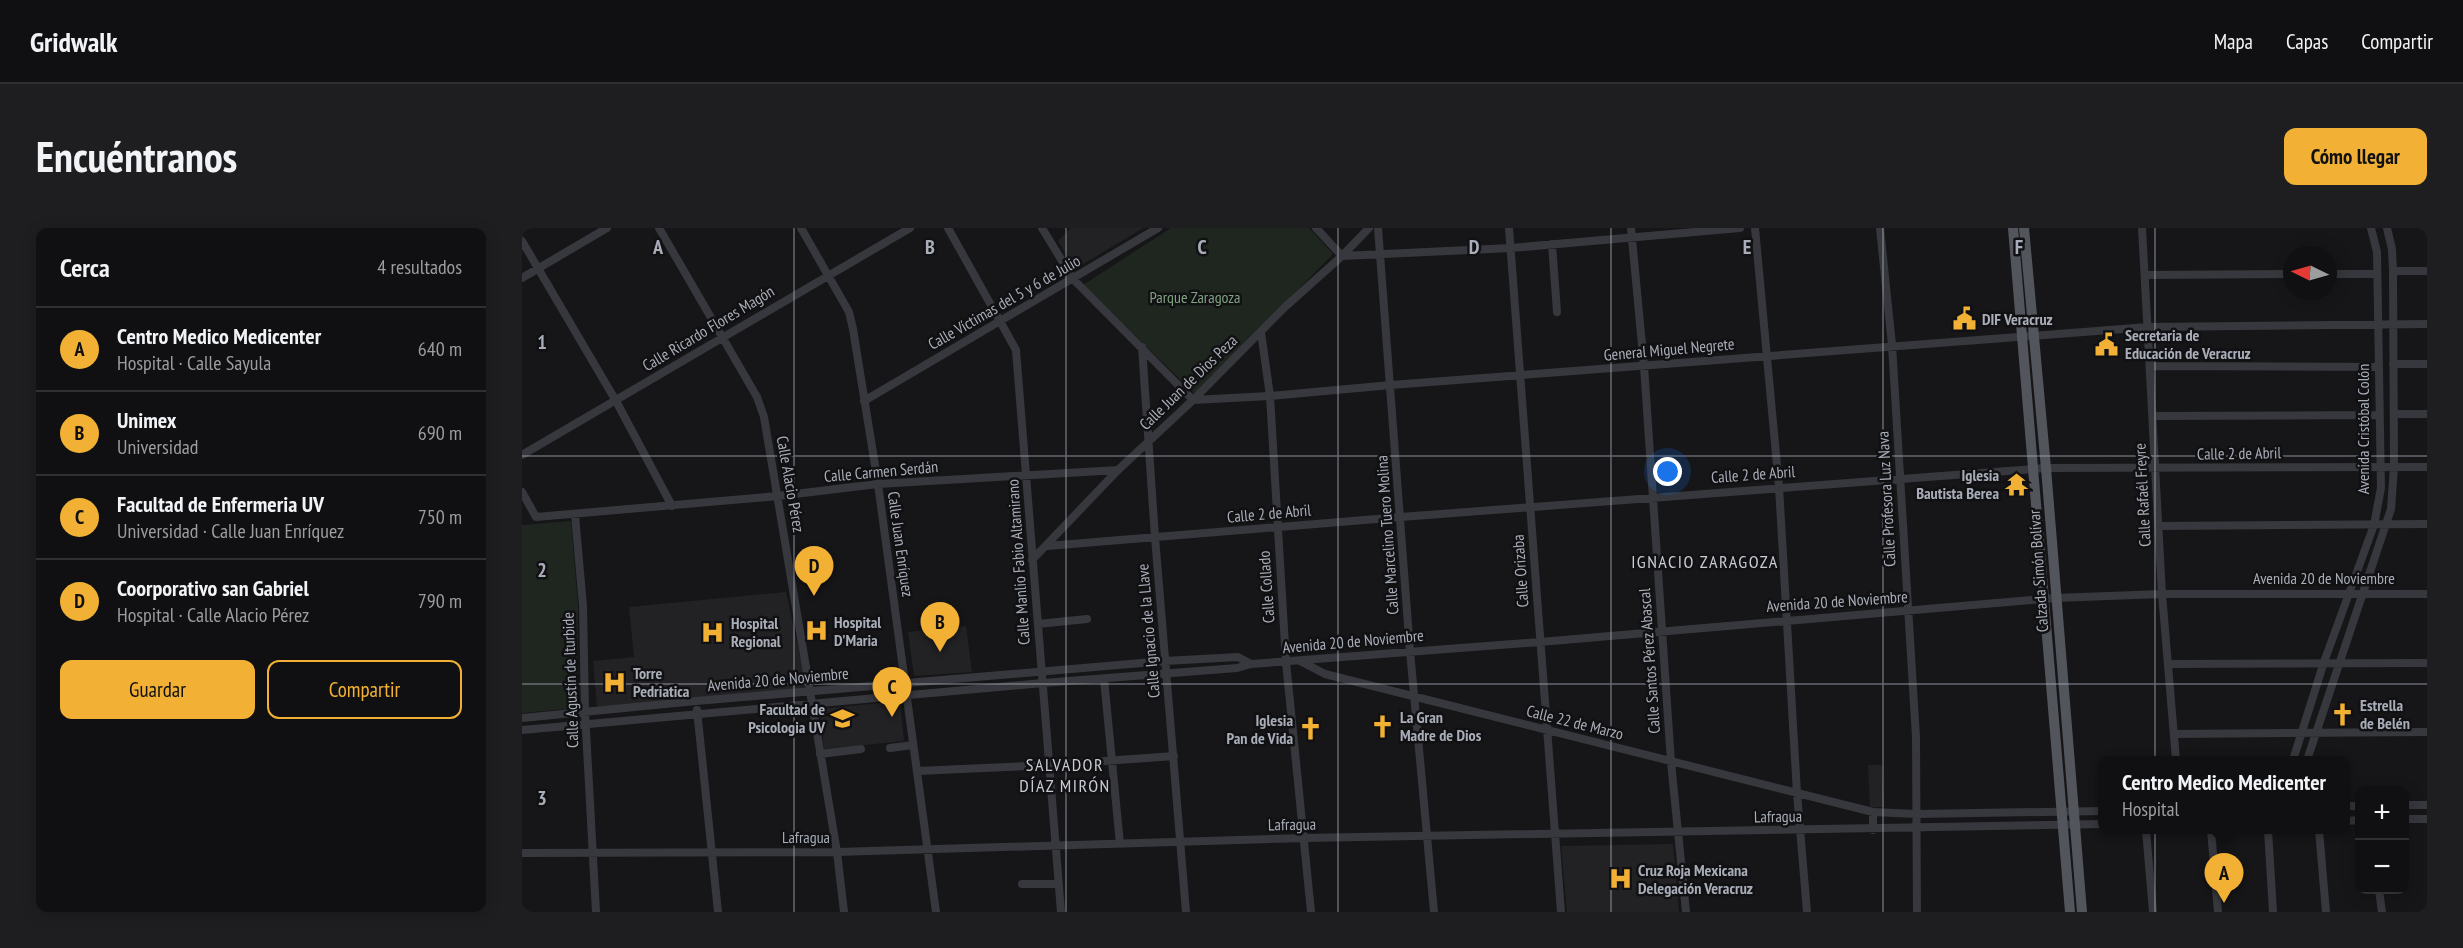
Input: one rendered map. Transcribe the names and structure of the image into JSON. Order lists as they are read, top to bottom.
{
  "streets": {
    "main road": ["Calzada Simón Bolívar"],
    "street": [
      "Calle Víctimas del 5 y 6 de Julio",
      "Calle Ricardo Flores Magón",
      "General Miguel Negrete",
      "Calle Juan de Dios Peza",
      "Avenida Cristóbal Colón",
      "Calle 2 de Abril",
      "Calle Carmen Serdán",
      "Calle Alacio Pérez",
      "Calle Rafaél Freyre",
      "Calle Profesora Luz Nava",
      "Calle Marcelino Tuero Molina",
      "Calle Juan Enríquez",
      "Calle Manlio Fabio Altamirano",
      "Calle Orizaba",
      "Avenida 20 de Noviembre",
      "Calle Collado",
      "Calle Ignacio de la Llave",
      "Calle Santos Pérez Abascal",
      "Calle Agustín de Iturbide",
      "Calle 22 de Marzo",
      "Lafragua"
    ]
  },
  "crossings": [
    ["Calle Víctimas del 5 y 6 de Julio", "Calle Juan Enríquez"],
    ["Calle Víctimas del 5 y 6 de Julio", "Calle Manlio Fabio Altamirano"],
    ["Calle Ricardo Flores Magón", "Calle Alacio Pérez"],
    ["Calle Ricardo Flores Magón", "Calle Juan Enríquez"],
    ["General Miguel Negrete", "Calle Juan de Dios Peza"],
    ["General Miguel Negrete", "Avenida Cristóbal Colón"],
    ["General Miguel Negrete", "Calle Rafaél Freyre"],
    ["General Miguel Negrete", "Calle Profesora Luz Nava"],
    ["General Miguel Negrete", "Calle Marcelino Tuero Molina"],
    ["General Miguel Negrete", "Calle Orizaba"],
    ["General Miguel Negrete", "Calzada Simón Bolívar"],
    ["General Miguel Negrete", "Calle Collado"],
    ["General Miguel Negrete", "Calle Santos Pérez Abascal"],
    ["Calle Juan de Dios Peza", "Calle 2 de Abril"],
    ["Calle Juan de Dios Peza", "Calle Carmen Serdán"],
    ["Calle Juan de Dios Peza", "Calle Manlio Fabio Altamirano"],
    ["Calle Juan de Dios Peza", "Calle Collado"],
    ["Calle Juan de Dios Peza", "Calle Ignacio de la Llave"],
    ["Avenida Cristóbal Colón", "Calle 2 de Abril"],
    ["Avenida Cristóbal Colón", "Avenida 20 de Noviembre"],
    ["Calle 2 de Abril", "Calle Rafaél Freyre"],
    ["Calle 2 de Abril", "Calle Profesora Luz Nava"],
    ["Calle 2 de Abril", "Calle Marcelino Tuero Molina"],
    ["Calle 2 de Abril", "Calle Orizaba"],
    ["Calle 2 de Abril", "Calzada Simón Bolívar"],
    ["Calle 2 de Abril", "Calle Collado"],
    ["Calle 2 de Abril", "Calle Ignacio de la Llave"],
    ["Calle 2 de Abril", "Calle Santos Pérez Abascal"],
    ["Calle Carmen Serdán", "Calle Alacio Pérez"],
    ["Calle Carmen Serdán", "Calle Juan Enríquez"],
    ["Calle Carmen Serdán", "Calle Manlio Fabio Altamirano"],
    ["Calle Carmen Serdán", "Calle Agustín de Iturbide"],
    ["Calle Alacio Pérez", "Avenida 20 de Noviembre"],
    ["Calle Alacio Pérez", "Lafragua"],
    ["Calle Rafaél Freyre", "Avenida 20 de Noviembre"],
    ["Calle Profesora Luz Nava", "Avenida 20 de Noviembre"],
    ["Calle Profesora Luz Nava", "Calle 22 de Marzo"],
    ["Calle Profesora Luz Nava", "Lafragua"],
    ["Calle Marcelino Tuero Molina", "Avenida 20 de Noviembre"],
    ["Calle Marcelino Tuero Molina", "Calle 22 de Marzo"],
    ["Calle Marcelino Tuero Molina", "Lafragua"],
    ["Calle Juan Enríquez", "Avenida 20 de Noviembre"],
    ["Calle Juan Enríquez", "Lafragua"],
    ["Calle Manlio Fabio Altamirano", "Avenida 20 de Noviembre"],
    ["Calle Manlio Fabio Altamirano", "Lafragua"],
    ["Calle Orizaba", "Avenida 20 de Noviembre"],
    ["Calle Orizaba", "Calle 22 de Marzo"],
    ["Calle Orizaba", "Lafragua"],
    ["Calzada Simón Bolívar", "Avenida 20 de Noviembre"],
    ["Calzada Simón Bolívar", "Lafragua"],
    ["Avenida 20 de Noviembre", "Calle Collado"],
    ["Avenida 20 de Noviembre", "Calle Ignacio de la Llave"],
    ["Avenida 20 de Noviembre", "Calle Santos Pérez Abascal"],
    ["Avenida 20 de Noviembre", "Calle Agustín de Iturbide"],
    ["Avenida 20 de Noviembre", "Calle 22 de Marzo"],
    ["Calle Collado", "Lafragua"],
    ["Calle Ignacio de la Llave", "Lafragua"],
    ["Calle Santos Pérez Abascal", "Calle 22 de Marzo"],
    ["Calle Santos Pérez Abascal", "Lafragua"],
    ["Calle Agustín de Iturbide", "Lafragua"]
  ],
  "districts": ["IGNACIO ZARAGOZA", "SALVADOR DÍAZ MIRÓN"],
  "parks": ["Parque Zaragoza"],
  "places": {
    "public building": ["DIF Veracruz", "Secretaria de Educación de Veracruz"],
    "temple": ["Iglesia Bautista Berea"],
    "hospital": [
      "Hospital D'Maria",
      "Hospital Regional",
      "Torre Pedriatica",
      "Cruz Roja Mexicana Delegación Veracruz"
    ],
    "church": ["Estrella de Belén", "La Gran Madre de Dios", "Iglesia Pan de Vida"],
    "school or university": ["Facultad de Psicologia UV"]
  },
  "north": "left",
  "page": {
    "header": "Gridwalk",
    "nav": ["Mapa", "Capas", "Compartir"],
    "buttons": [
      "Cómo llegar",
      ["Guardar", "Compartir"]
    ],
    "title": "Encuéntranos",
    "heading": ["Cerca", "4 resultados"],
    "list": [
      {
        "mark": "A",
        "name": "Centro Medico Medicenter",
        "note": "Hospital · Calle Sayula",
        "value": "640 m"
      },
      {
        "mark": "B",
        "name": "Unimex",
        "note": "Universidad",
        "value": "690 m"
      },
      {
        "mark": "C",
        "name": "Facultad de Enfermeria UV",
        "note": "Universidad · Calle Juan Enríquez",
        "value": "750 m"
      },
      {
        "mark": "D",
        "name": "Coorporativo san Gabriel",
        "note": "Hospital · Calle Alacio Pérez",
        "value": "790 m"
      }
    ],
    "pins": [
      "D",
      "B",
      "C",
      "A"
    ],
    "popup": ["Centro Medico Medicenter", "Hospital"],
    "map_buttons": ["+", "−"]
  },
  "grid": {
    "columns": [
      "A",
      "B",
      "C",
      "D",
      "E",
      "F"
    ],
    "rows": ["1", "2", "3"]
  }
}
